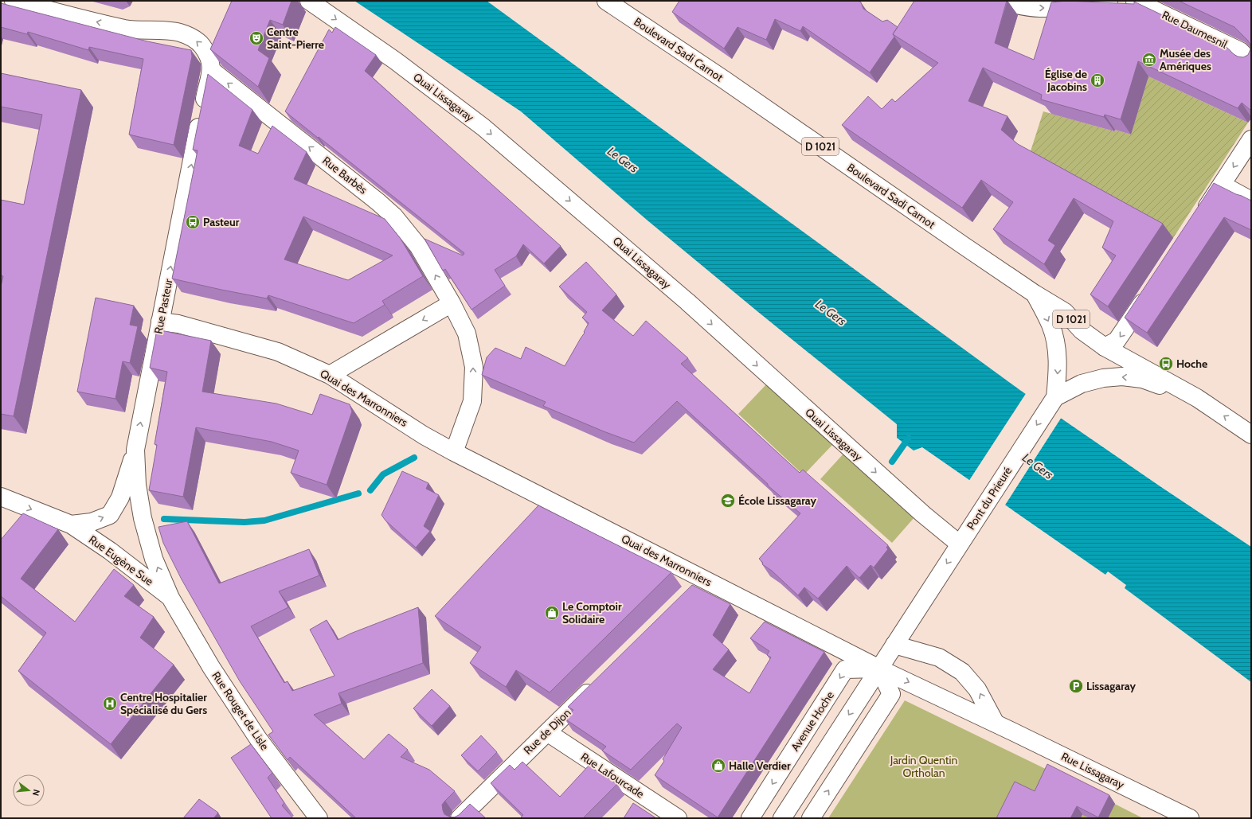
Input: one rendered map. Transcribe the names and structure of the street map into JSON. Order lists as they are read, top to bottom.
{
  "streets": {
    "street": [
      "Rue Daumesnil",
      "Boulevard Sadi Carnot",
      "Quai Lissagaray",
      "D 1021",
      "Rue Barbès",
      "Rue Pasteur",
      "Quai des Marronniers",
      "Pont du Prieuré",
      "Rue Eugène Sue",
      "Rue Rouget de Lisle",
      "Avenue Hoche",
      "Rue de Dijon",
      "Rue Lissagaray",
      "Rue Lafourcade"
    ]
  },
  "crossings": [
    ["Boulevard Sadi Carnot", "Pont du Prieuré"],
    ["Quai Lissagaray", "Pont du Prieuré"],
    ["Rue Barbès", "Rue Pasteur"],
    ["Rue Barbès", "Quai des Marronniers"],
    ["Rue Pasteur", "Quai des Marronniers"],
    ["Rue Pasteur", "Rue Eugène Sue"],
    ["Rue Pasteur", "Rue Rouget de Lisle"],
    ["Quai des Marronniers", "Avenue Hoche"],
    ["Quai des Marronniers", "Rue Lissagaray"],
    ["Rue Eugène Sue", "Rue Rouget de Lisle"],
    ["Avenue Hoche", "Rue Lissagaray"],
    ["Rue de Dijon", "Rue Lafourcade"]
  ],
  "one_way": [
    "Quai Lissagaray",
    "Rue Barbès",
    "Rue Pasteur",
    "Pont du Prieuré"
  ],
  "water": ["Le Gers"],
  "parks": ["Jardin Quentin Ortholan"],
  "places": {
    "theatre": ["Centre Saint-Pierre"],
    "museum": ["Musée des Amériques"],
    "building": ["Église de Jacobins"],
    "bus stop": ["Pasteur", "Hoche"],
    "school or university": ["École Lissagaray"],
    "shop": ["Le Comptoir Solidaire", "Halle Verdier"],
    "parking": ["Lissagaray"],
    "hospital": ["Centre Hospitalier Spécialisé du Gers"]
  },
  "north": "right"
}
